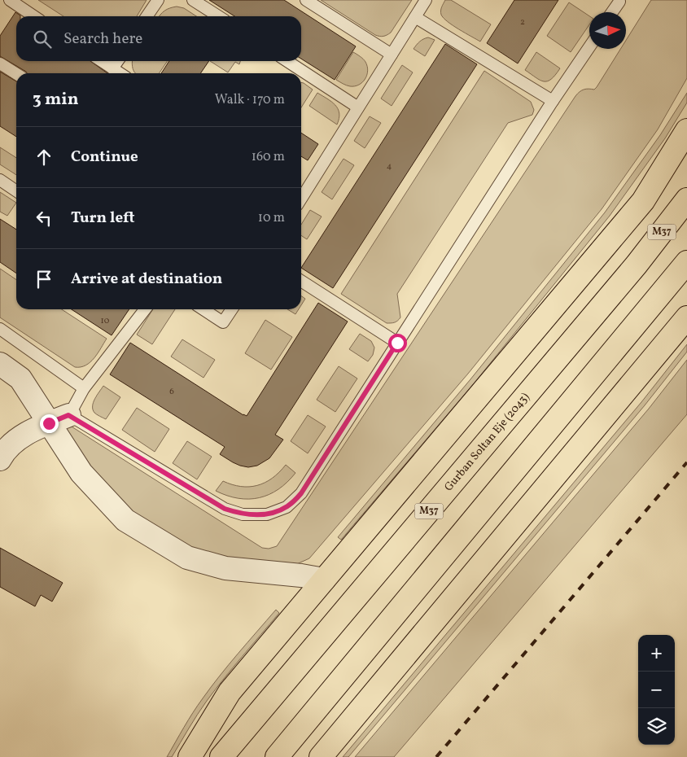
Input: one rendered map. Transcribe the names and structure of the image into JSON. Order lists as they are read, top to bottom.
{
  "streets": {
    "highway": ["M37", "Gurban Soltan Eje (2043)"]
  },
  "house_numbers": [
    "2",
    "4",
    "10",
    "6"
  ],
  "north": "right",
  "page": {
    "search": "Search here",
    "heading": ["3 min", "Walk · 170 m"],
    "list": [
      ["Continue", "160 m"],
      ["Turn left", "10 m"],
      "Arrive at destination"
    ],
    "map_buttons": ["+", "−"]
  }
}
